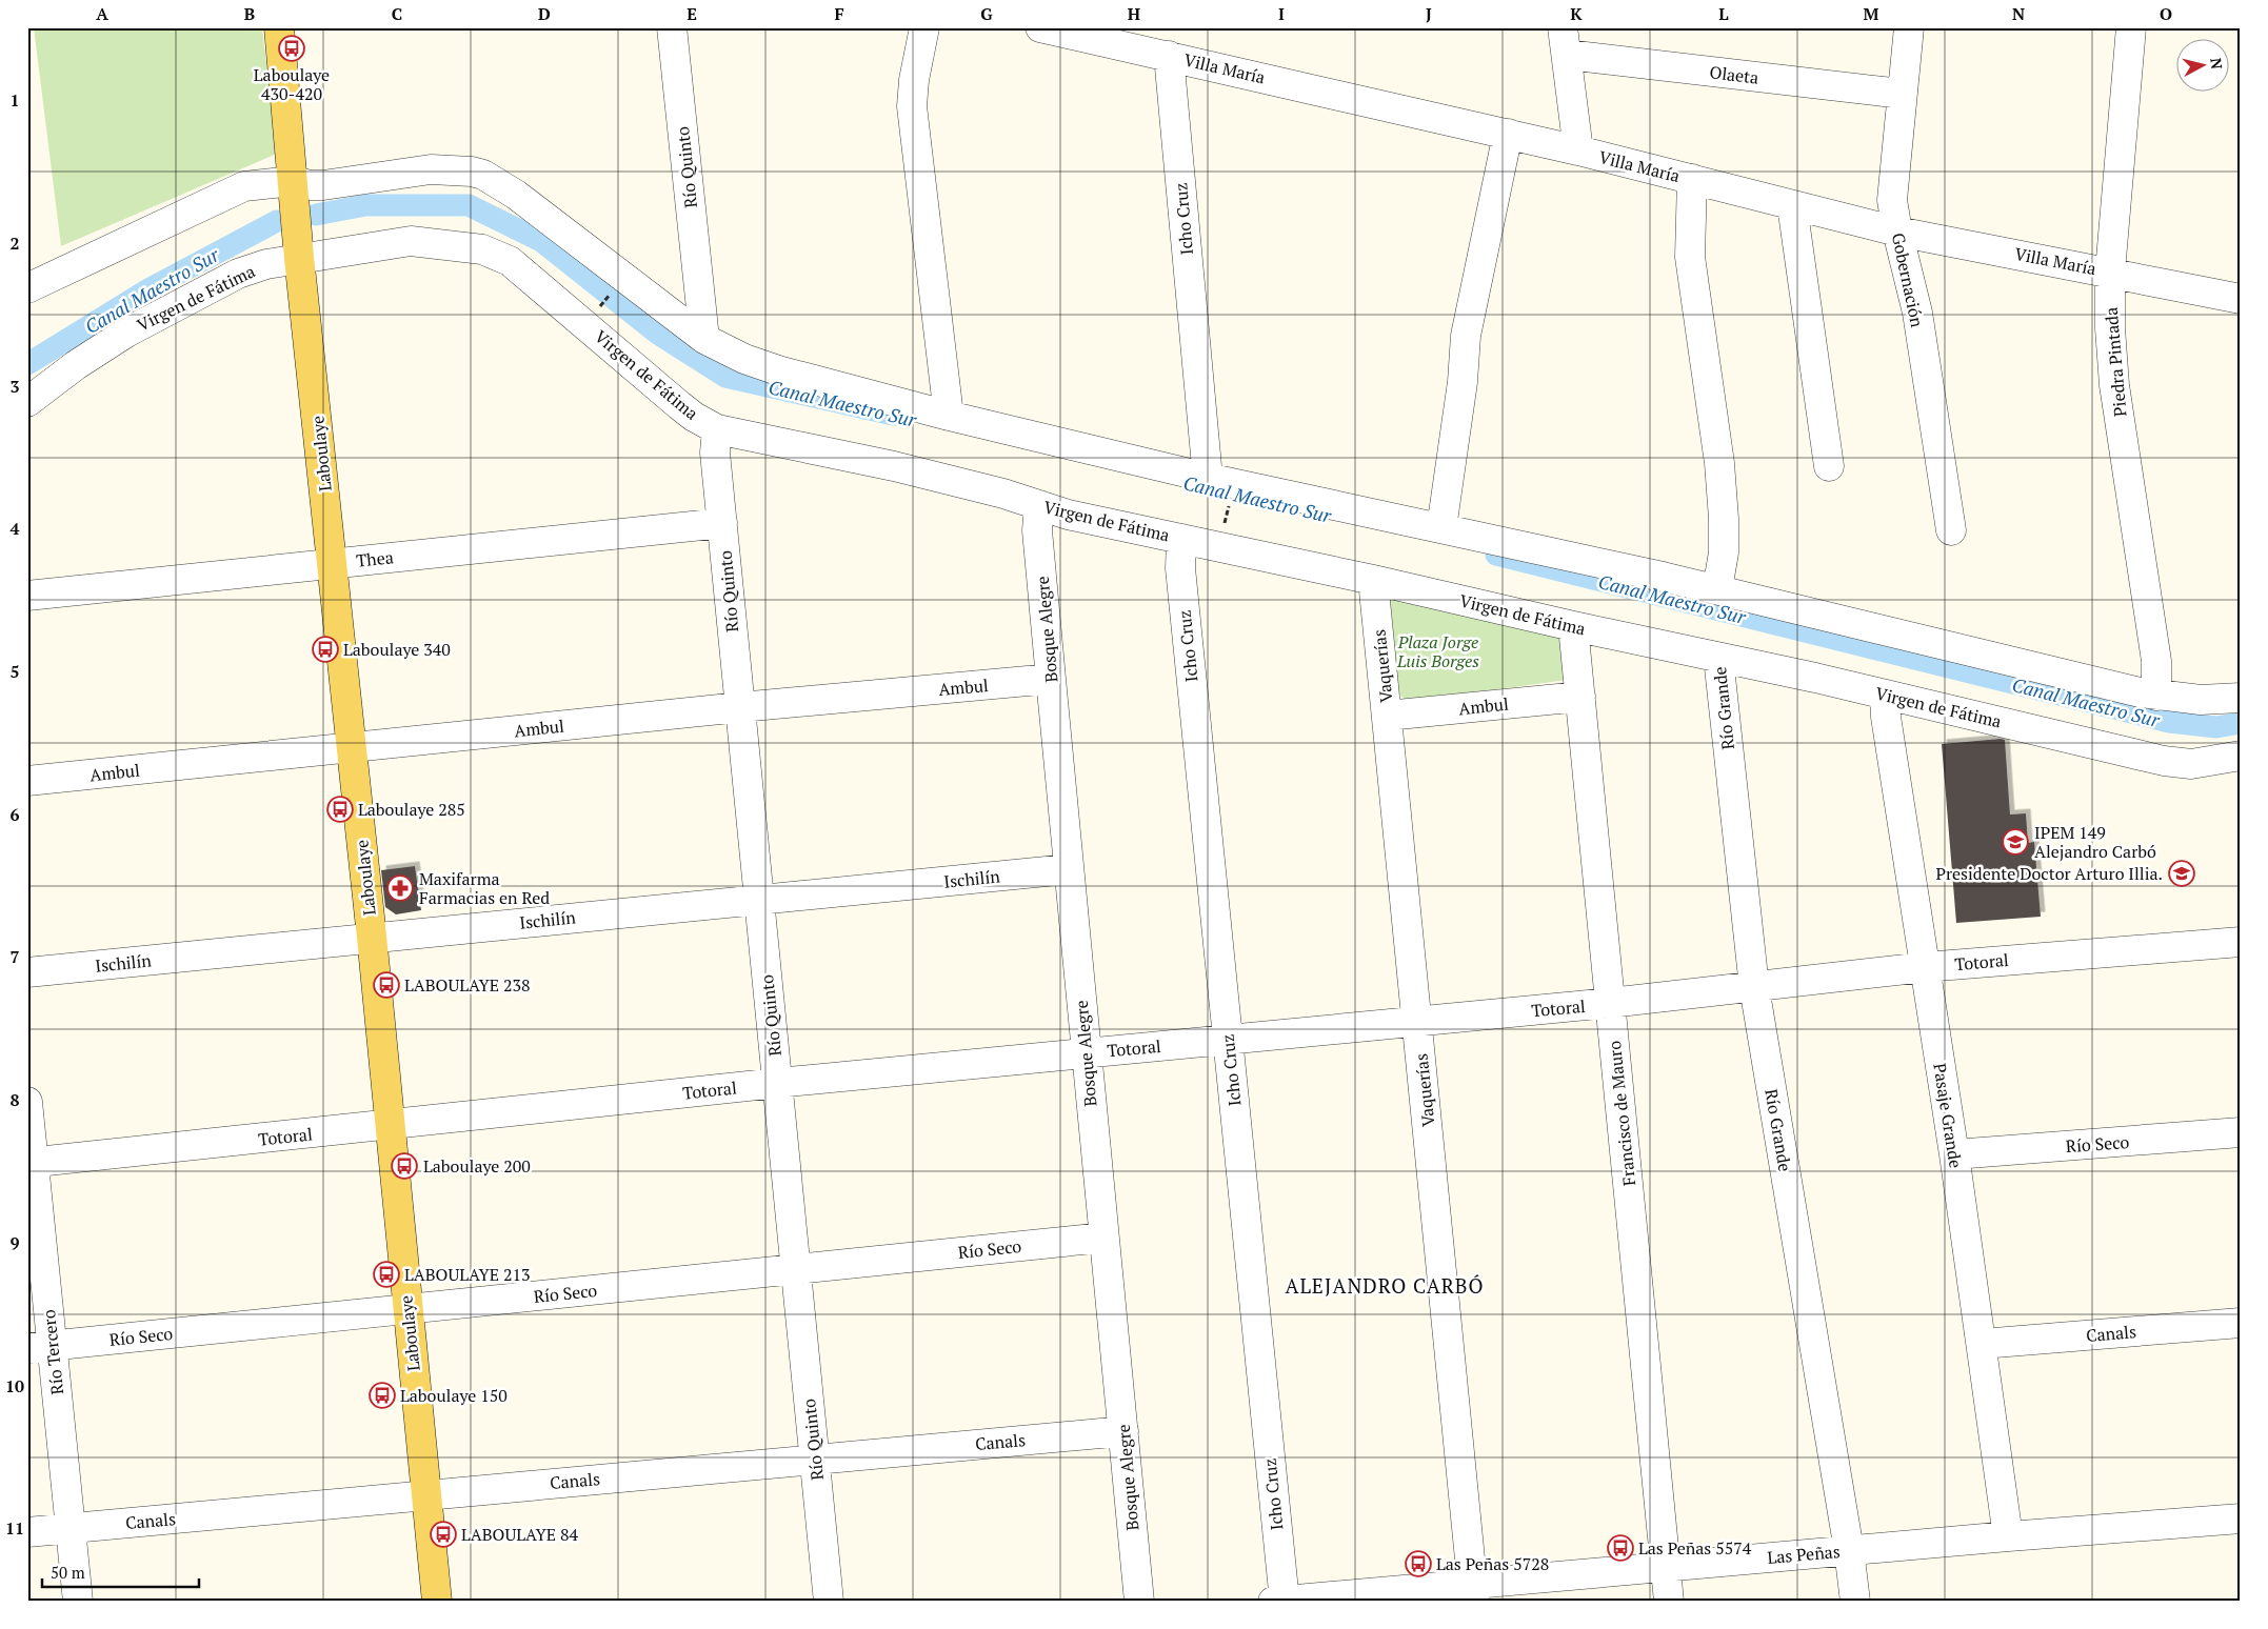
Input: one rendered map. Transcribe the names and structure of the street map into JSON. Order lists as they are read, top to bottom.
{
  "streets": {
    "main road": ["Laboulaye"],
    "street": [
      "Villa María",
      "Olaeta",
      "Río Quinto",
      "Icho Cruz",
      "Gobernación",
      "Virgen de Fátima",
      "Piedra Pintada",
      "Thea",
      "Bosque Alegre",
      "Vaquerías",
      "Ambul",
      "Río Grande",
      "Ischilín",
      "Totoral",
      "Francisco de Mauro",
      "Pasaje Grande",
      "Río Seco",
      "Canals",
      "Río Tercero",
      "Las Peñas"
    ]
  },
  "crossings": [
    ["Villa María", "Icho Cruz"],
    ["Villa María", "Gobernación"],
    ["Villa María", "Piedra Pintada"],
    ["Olaeta", "Gobernación"],
    ["Río Quinto", "Virgen de Fátima"],
    ["Río Quinto", "Thea"],
    ["Río Quinto", "Ambul"],
    ["Río Quinto", "Ischilín"],
    ["Río Quinto", "Totoral"],
    ["Río Quinto", "Río Seco"],
    ["Río Quinto", "Canals"],
    ["Icho Cruz", "Virgen de Fátima"],
    ["Icho Cruz", "Totoral"],
    ["Icho Cruz", "Las Peñas"],
    ["Virgen de Fátima", "Laboulaye"],
    ["Virgen de Fátima", "Bosque Alegre"],
    ["Virgen de Fátima", "Vaquerías"],
    ["Virgen de Fátima", "Río Grande"],
    ["Virgen de Fátima", "Francisco de Mauro"],
    ["Virgen de Fátima", "Pasaje Grande"],
    ["Laboulaye", "Thea"],
    ["Laboulaye", "Ambul"],
    ["Laboulaye", "Ischilín"],
    ["Laboulaye", "Totoral"],
    ["Laboulaye", "Río Seco"],
    ["Laboulaye", "Canals"],
    ["Bosque Alegre", "Ambul"],
    ["Bosque Alegre", "Ischilín"],
    ["Bosque Alegre", "Totoral"],
    ["Bosque Alegre", "Río Seco"],
    ["Bosque Alegre", "Canals"],
    ["Vaquerías", "Ambul"],
    ["Vaquerías", "Totoral"],
    ["Vaquerías", "Las Peñas"],
    ["Ambul", "Francisco de Mauro"],
    ["Río Grande", "Totoral"],
    ["Río Grande", "Las Peñas"],
    ["Totoral", "Francisco de Mauro"],
    ["Totoral", "Pasaje Grande"],
    ["Totoral", "Río Tercero"],
    ["Francisco de Mauro", "Las Peñas"],
    ["Pasaje Grande", "Río Seco"],
    ["Pasaje Grande", "Canals"],
    ["Pasaje Grande", "Las Peñas"],
    ["Río Seco", "Río Tercero"],
    ["Canals", "Río Tercero"]
  ],
  "districts": ["ALEJANDRO CARBÓ"],
  "water": ["Canal Maestro Sur"],
  "parks": ["Plaza Jorge Luis Borges"],
  "places": {
    "bus stop": [
      "Laboulaye 430-420",
      "Laboulaye 340",
      "Laboulaye 285",
      "LABOULAYE 238",
      "Laboulaye 200",
      "LABOULAYE 213",
      "Laboulaye 150",
      "LABOULAYE 84",
      "Las Peñas 5574",
      "Las Peñas 5728"
    ],
    "school or university": ["IPEM 149 Alejandro Carbó", "Presidente Doctor Arturo Illia."],
    "pharmacy": ["Maxifarma Farmacias en Red"]
  },
  "scale_bar": "50 m",
  "north": "right",
  "grid": {
    "columns": [
      "A",
      "B",
      "C",
      "D",
      "E",
      "F",
      "G",
      "H",
      "I",
      "J",
      "K",
      "L",
      "M",
      "N",
      "O"
    ],
    "rows": [
      "1",
      "2",
      "3",
      "4",
      "5",
      "6",
      "7",
      "8",
      "9",
      "10",
      "11"
    ]
  }
}
